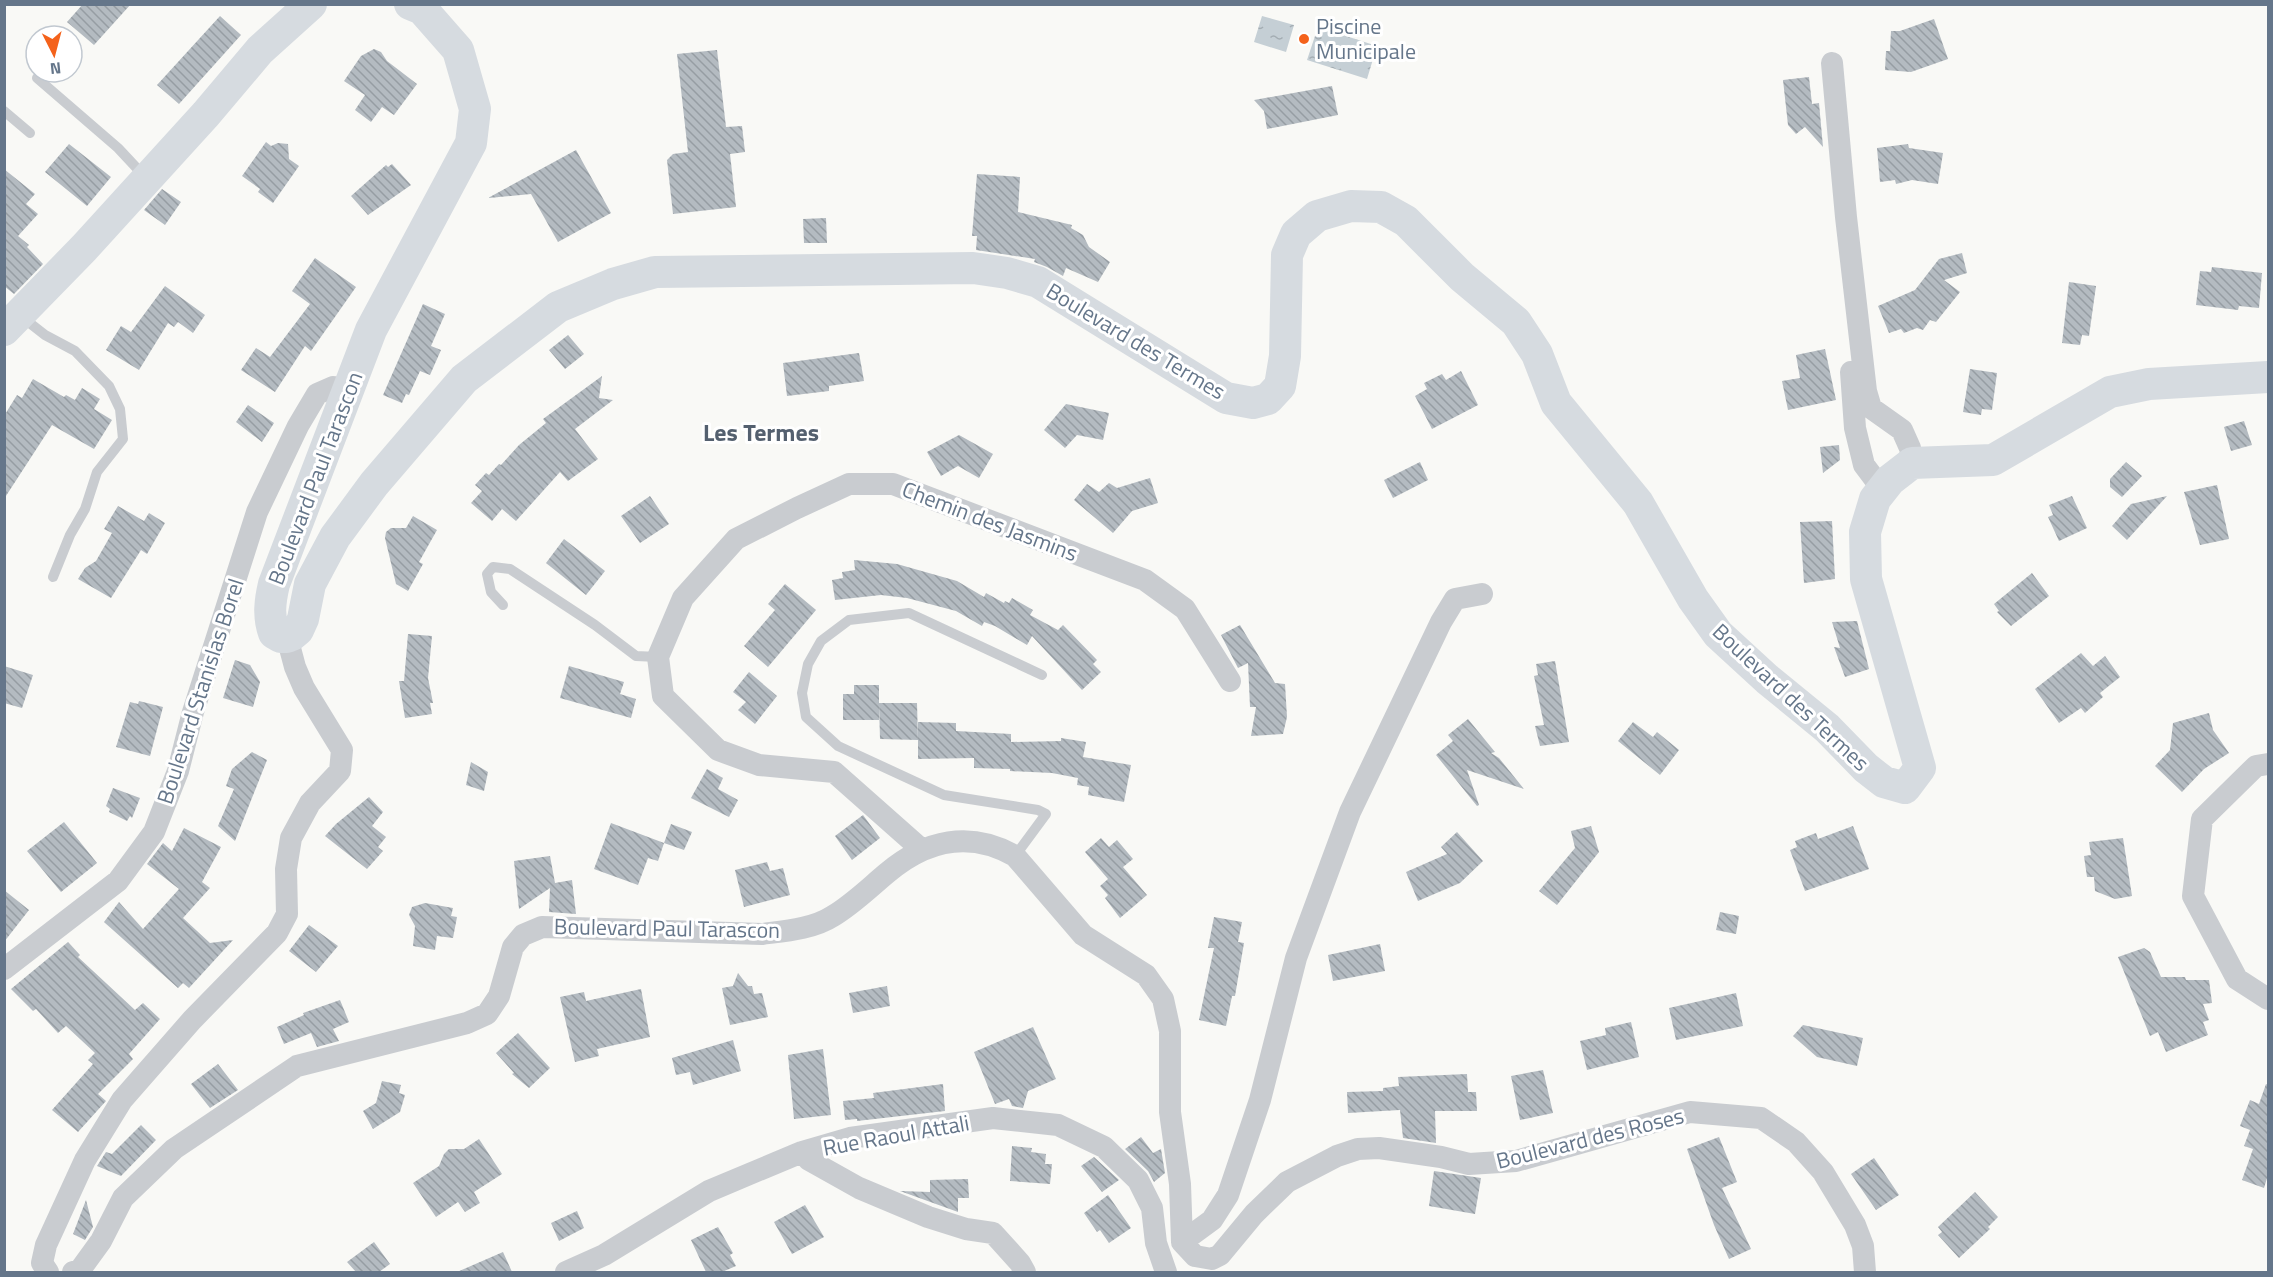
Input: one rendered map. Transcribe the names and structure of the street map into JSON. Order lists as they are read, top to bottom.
{
  "streets": {
    "street": [
      "Boulevard des Termes",
      "Boulevard Paul Tarascon",
      "Chemin des Jasmins",
      "Boulevard Stanislas Borel",
      "Rue Raoul Attali",
      "Boulevard des Roses"
    ]
  },
  "crossings": [
    ["Boulevard des Termes", "Boulevard Paul Tarascon"],
    ["Boulevard Paul Tarascon", "Boulevard Stanislas Borel"],
    ["Boulevard Paul Tarascon", "Boulevard des Roses"]
  ],
  "districts": ["Les Termes"],
  "places": ["Piscine Municipale"],
  "north": "bottom"
}
